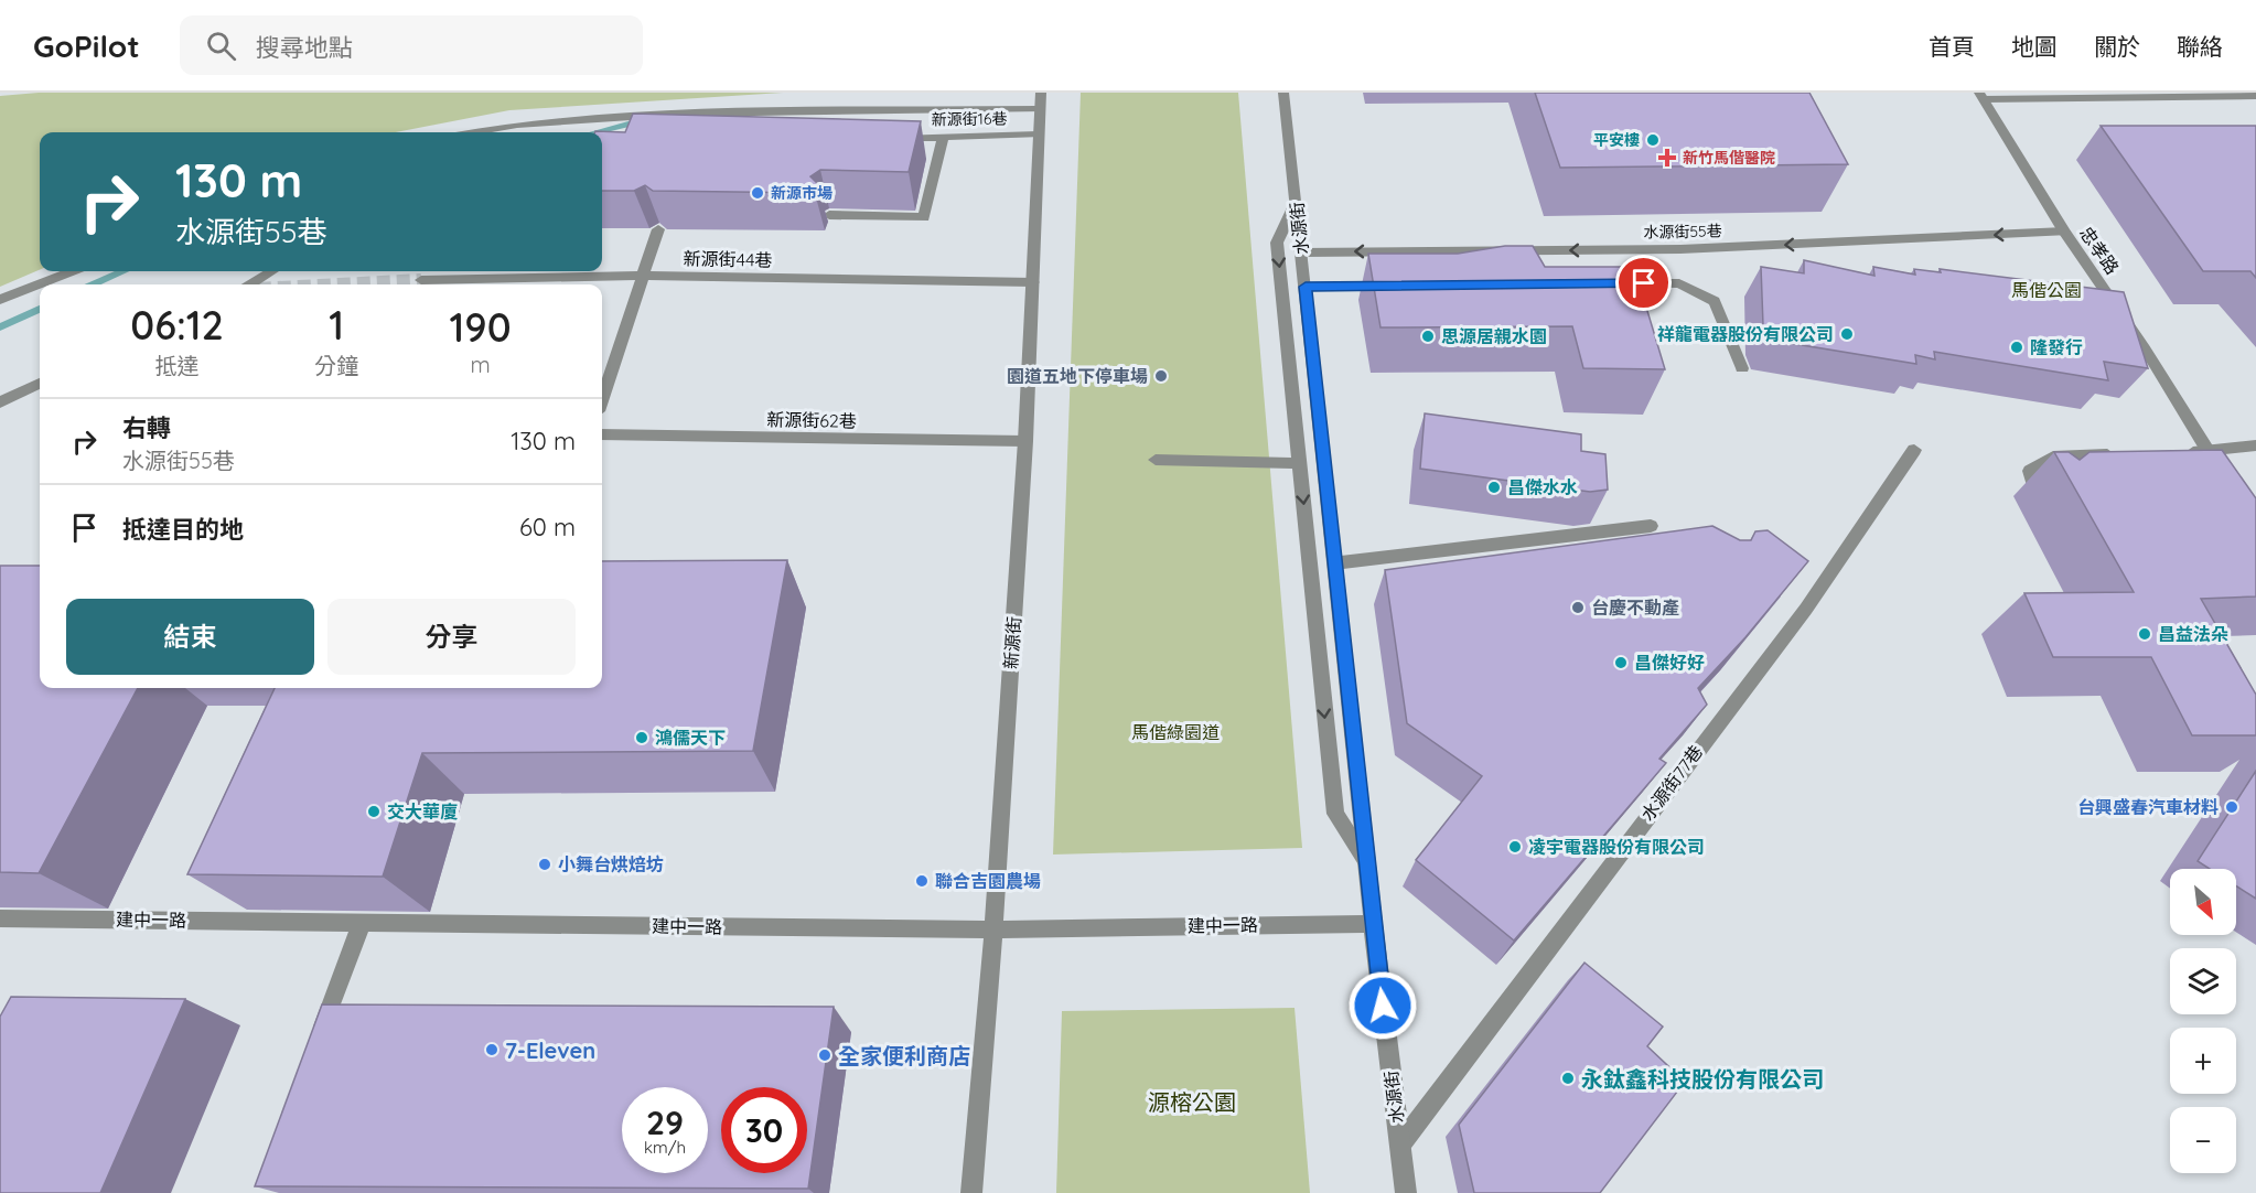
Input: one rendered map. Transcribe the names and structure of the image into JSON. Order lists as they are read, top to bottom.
{
  "streets": {
    "street": [
      "新源街16巷",
      "水源街",
      "水源街55巷",
      "忠孝路",
      "新源街44巷",
      "新源街62巷",
      "新源街",
      "水源街77巷",
      "建中一路"
    ]
  },
  "crossings": [
    ["新源街16巷", "新源街"],
    ["水源街", "水源街55巷"],
    ["水源街", "水源街77巷"],
    ["水源街", "建中一路"],
    ["水源街55巷", "忠孝路"],
    ["新源街44巷", "新源街"],
    ["新源街62巷", "新源街"],
    ["新源街", "建中一路"]
  ],
  "one_way": ["水源街55巷"],
  "parks": ["馬偕公園", "馬偕綠園道", "源榕公園"],
  "places": {
    "other": [
      "平安樓",
      "新源市場",
      "祥龍電器股份有限公司",
      "思源居親水園",
      "隆發行",
      "園道五地下停車場",
      "昌傑水水",
      "台慶不動產",
      "昌益法朵",
      "昌傑好好",
      "鴻儒天下",
      "台興盛春汽車材料",
      "交大華廈",
      "凌宇電器股份有限公司",
      "小舞台烘焙坊",
      "聯合吉園農場",
      "7-Eleven",
      "全家便利商店",
      "永鈦鑫科技股份有限公司"
    ],
    "health": ["新竹馬偕醫院"]
  },
  "north": "bottom right",
  "page": {
    "header": "GoPilot",
    "search": "搜尋地點",
    "nav": [
      "首頁",
      "地圖",
      "關於",
      "聯絡"
    ],
    "turn": ["130 m", "水源街55巷"],
    "eta": [
      "06:12",
      "抵達",
      "1",
      "分鐘",
      "190",
      "m"
    ],
    "list": [
      {
        "name": "右轉",
        "note": "水源街55巷",
        "value": "130 m"
      },
      {
        "name": "抵達目的地",
        "value": "60 m"
      }
    ],
    "buttons": ["結束", "分享"],
    "map_buttons": ["+", "−"],
    "speed": "29 km/h",
    "limit": "30"
  }
}
